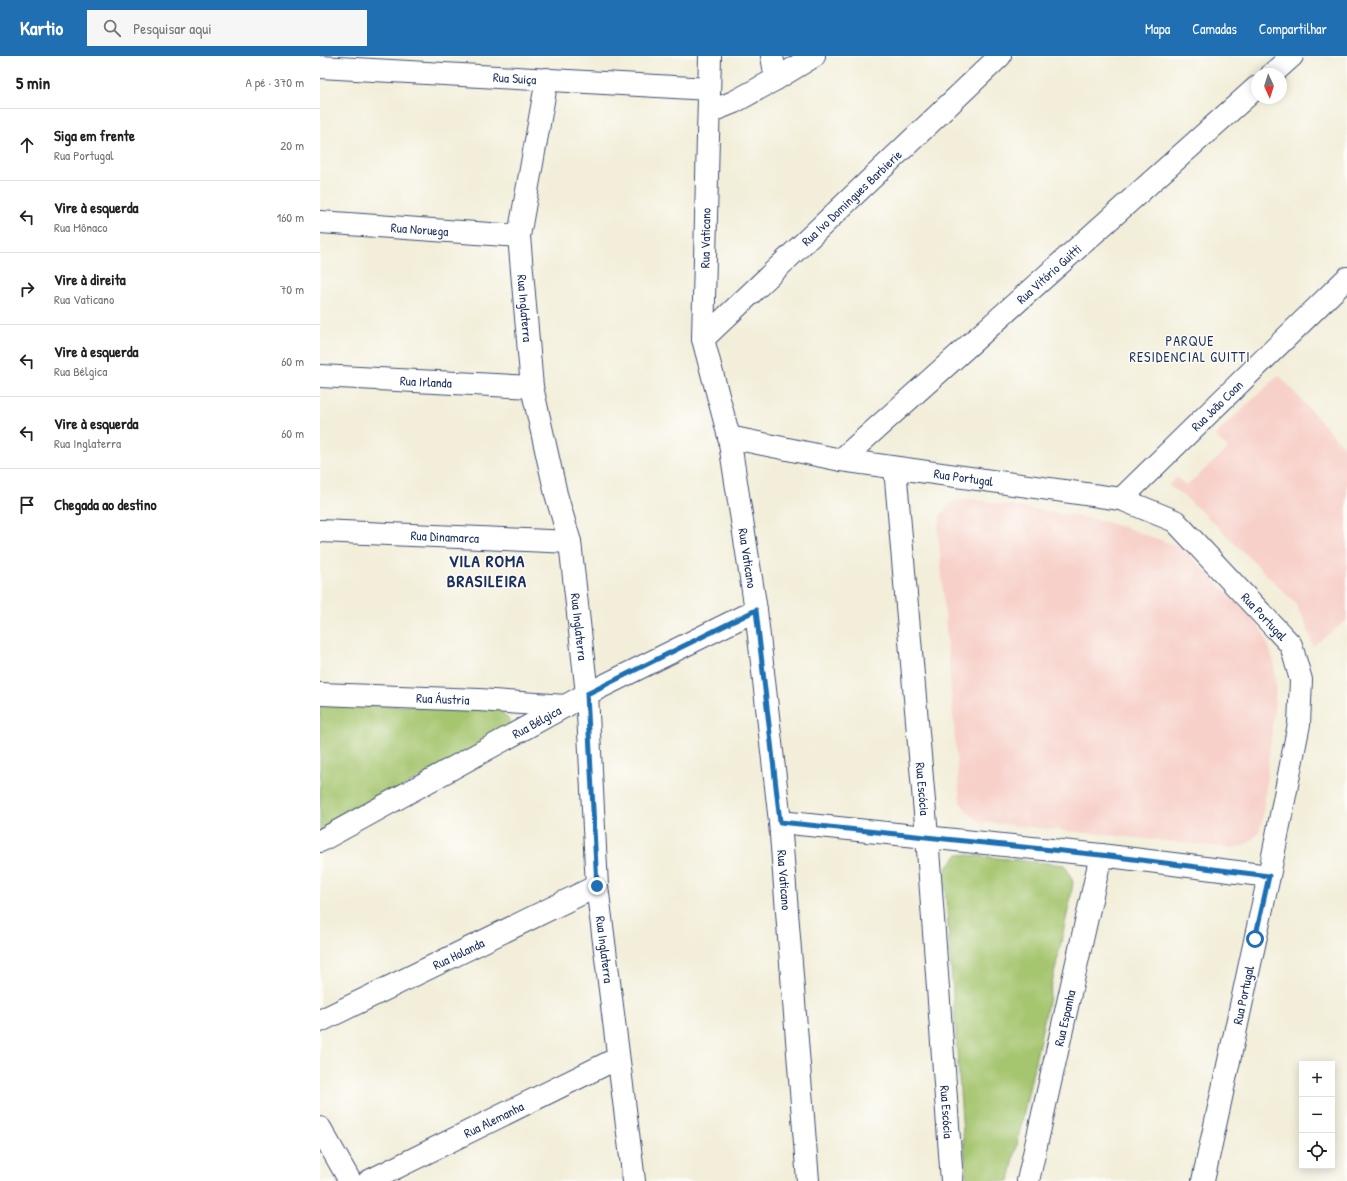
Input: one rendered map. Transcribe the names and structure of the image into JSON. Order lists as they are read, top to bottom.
{
  "streets": {
    "street": [
      "Rua Suiça",
      "Rua Ivo Domingues Barbierie",
      "Rua Noruega",
      "Rua Vaticano",
      "Rua Vitório Guitti",
      "Rua Inglaterra",
      "Rua Irlanda",
      "Rua João Coan",
      "Rua Portugal",
      "Rua Dinamarca",
      "Rua Áustria",
      "Rua Bélgica",
      "Rua Escócia",
      "Rua Holanda",
      "Rua Espanha",
      "Rua Alemanha"
    ]
  },
  "crossings": [
    ["Rua Suiça", "Rua Vaticano"],
    ["Rua Suiça", "Rua Inglaterra"],
    ["Rua Ivo Domingues Barbierie", "Rua Vaticano"],
    ["Rua Noruega", "Rua Inglaterra"],
    ["Rua Vaticano", "Rua Portugal"],
    ["Rua Vaticano", "Rua Bélgica"],
    ["Rua Vitório Guitti", "Rua Portugal"],
    ["Rua Inglaterra", "Rua Irlanda"],
    ["Rua Inglaterra", "Rua Dinamarca"],
    ["Rua Inglaterra", "Rua Bélgica"],
    ["Rua Inglaterra", "Rua Holanda"],
    ["Rua Inglaterra", "Rua Alemanha"],
    ["Rua João Coan", "Rua Portugal"],
    ["Rua Portugal", "Rua Escócia"],
    ["Rua Áustria", "Rua Bélgica"]
  ],
  "districts": ["PARQUE RESIDENCIAL GUITTI", "VILA ROMA BRASILEIRA"],
  "north": "bottom",
  "page": {
    "header": "Kartio",
    "search": "Pesquisar aqui",
    "nav": ["Mapa", "Camadas", "Compartilhar"],
    "heading": ["5 min", "A pé · 370 m"],
    "list": [
      ["Siga em frente", "Rua Portugal", "20 m"],
      ["Vire à esquerda", "Rua Mônaco", "160 m"],
      ["Vire à direita", "Rua Vaticano", "70 m"],
      ["Vire à esquerda", "Rua Bélgica", "60 m"],
      ["Vire à esquerda", "Rua Inglaterra", "60 m"],
      "Chegada ao destino"
    ],
    "map_buttons": ["+", "−"]
  }
}
